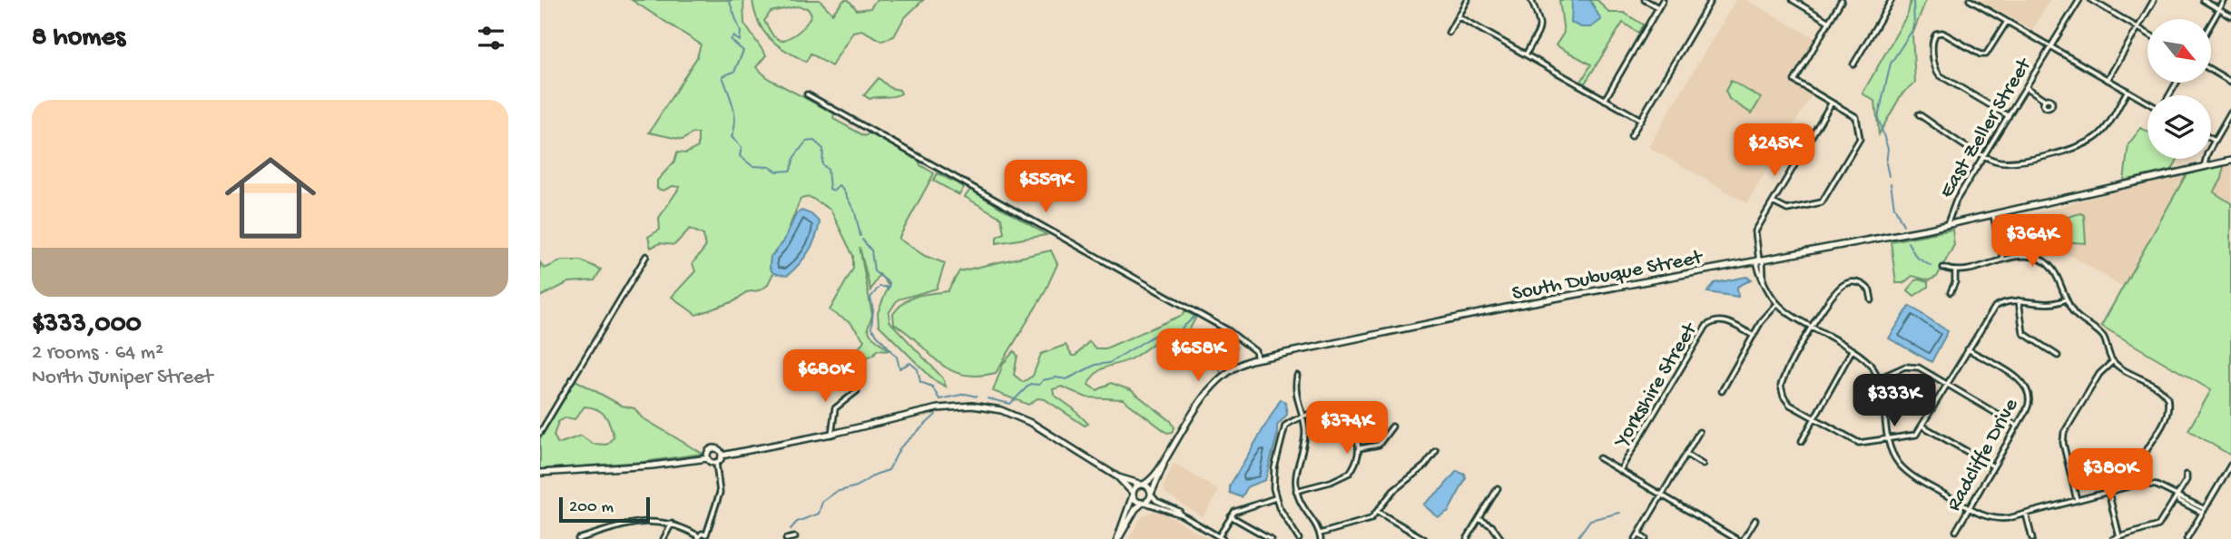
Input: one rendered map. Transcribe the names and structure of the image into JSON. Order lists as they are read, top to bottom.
{
  "streets": {
    "main road": ["South Dubuque Street"],
    "street": ["East Zeller Street", "Yorkshire Street", "Radcliffe Drive"]
  },
  "crossings": [
    ["East Zeller Street", "South Dubuque Street"]
  ],
  "scale_bar": "200 m",
  "north": "bottom right",
  "page": {
    "heading": "8 homes",
    "list": [
      {
        "name": "$333,000",
        "note": "2 rooms · 64 m² · North Juniper Street"
      }
    ],
    "price": [
      "$245K",
      "$559K",
      "$364K",
      "$658K",
      "$680K",
      "$333K",
      "$374K",
      "$380K"
    ],
    "scale": "200 m"
  }
}
